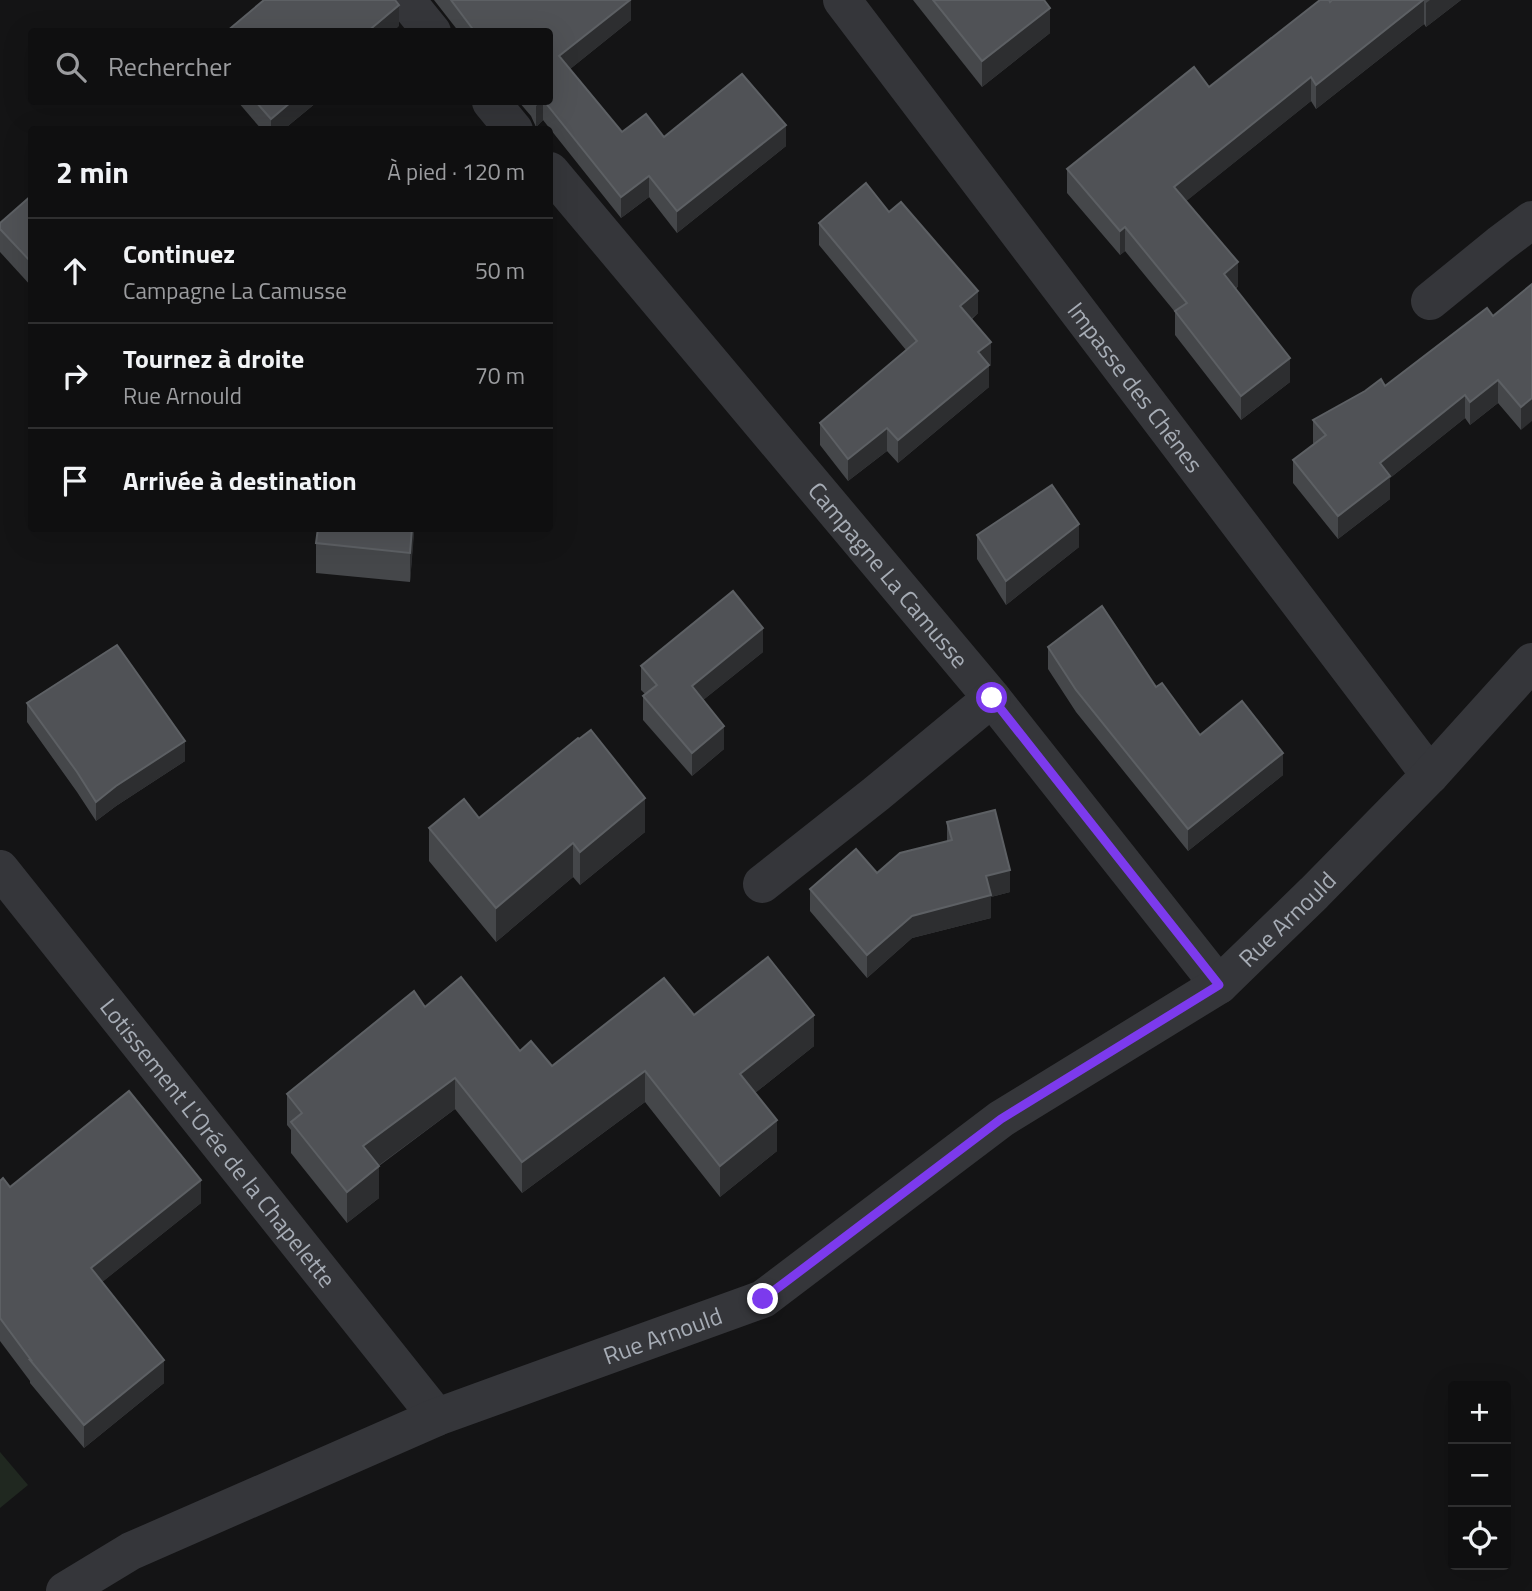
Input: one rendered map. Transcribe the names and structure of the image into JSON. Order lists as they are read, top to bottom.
{
  "streets": {
    "street": [
      "Impasse des Chênes",
      "Campagne La Camusse",
      "Rue Arnould",
      "Lotissement L'Orée de la Chapelette"
    ]
  },
  "crossings": [
    ["Impasse des Chênes", "Rue Arnould"],
    ["Campagne La Camusse", "Rue Arnould"],
    ["Rue Arnould", "Lotissement L'Orée de la Chapelette"]
  ],
  "page": {
    "search": "Rechercher",
    "heading": ["2 min", "À pied · 120 m"],
    "list": [
      ["Continuez", "Campagne La Camusse", "50 m"],
      ["Tournez à droite", "Rue Arnould", "70 m"],
      "Arrivée à destination"
    ],
    "map_buttons": ["+", "−"]
  }
}
